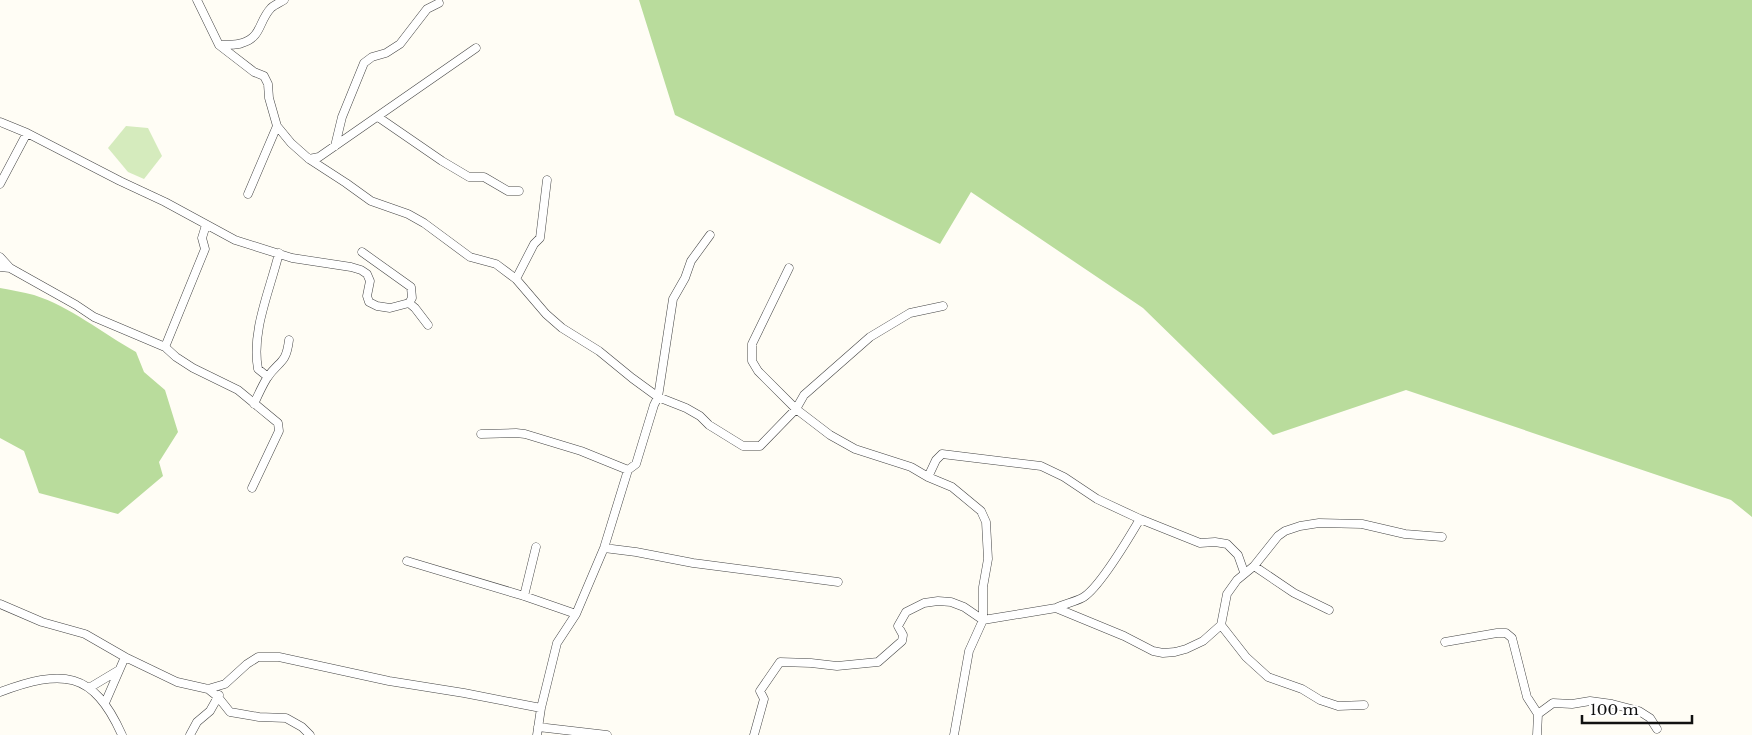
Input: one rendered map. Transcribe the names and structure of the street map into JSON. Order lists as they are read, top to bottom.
{
  "scale_bar": "100 m"
}
